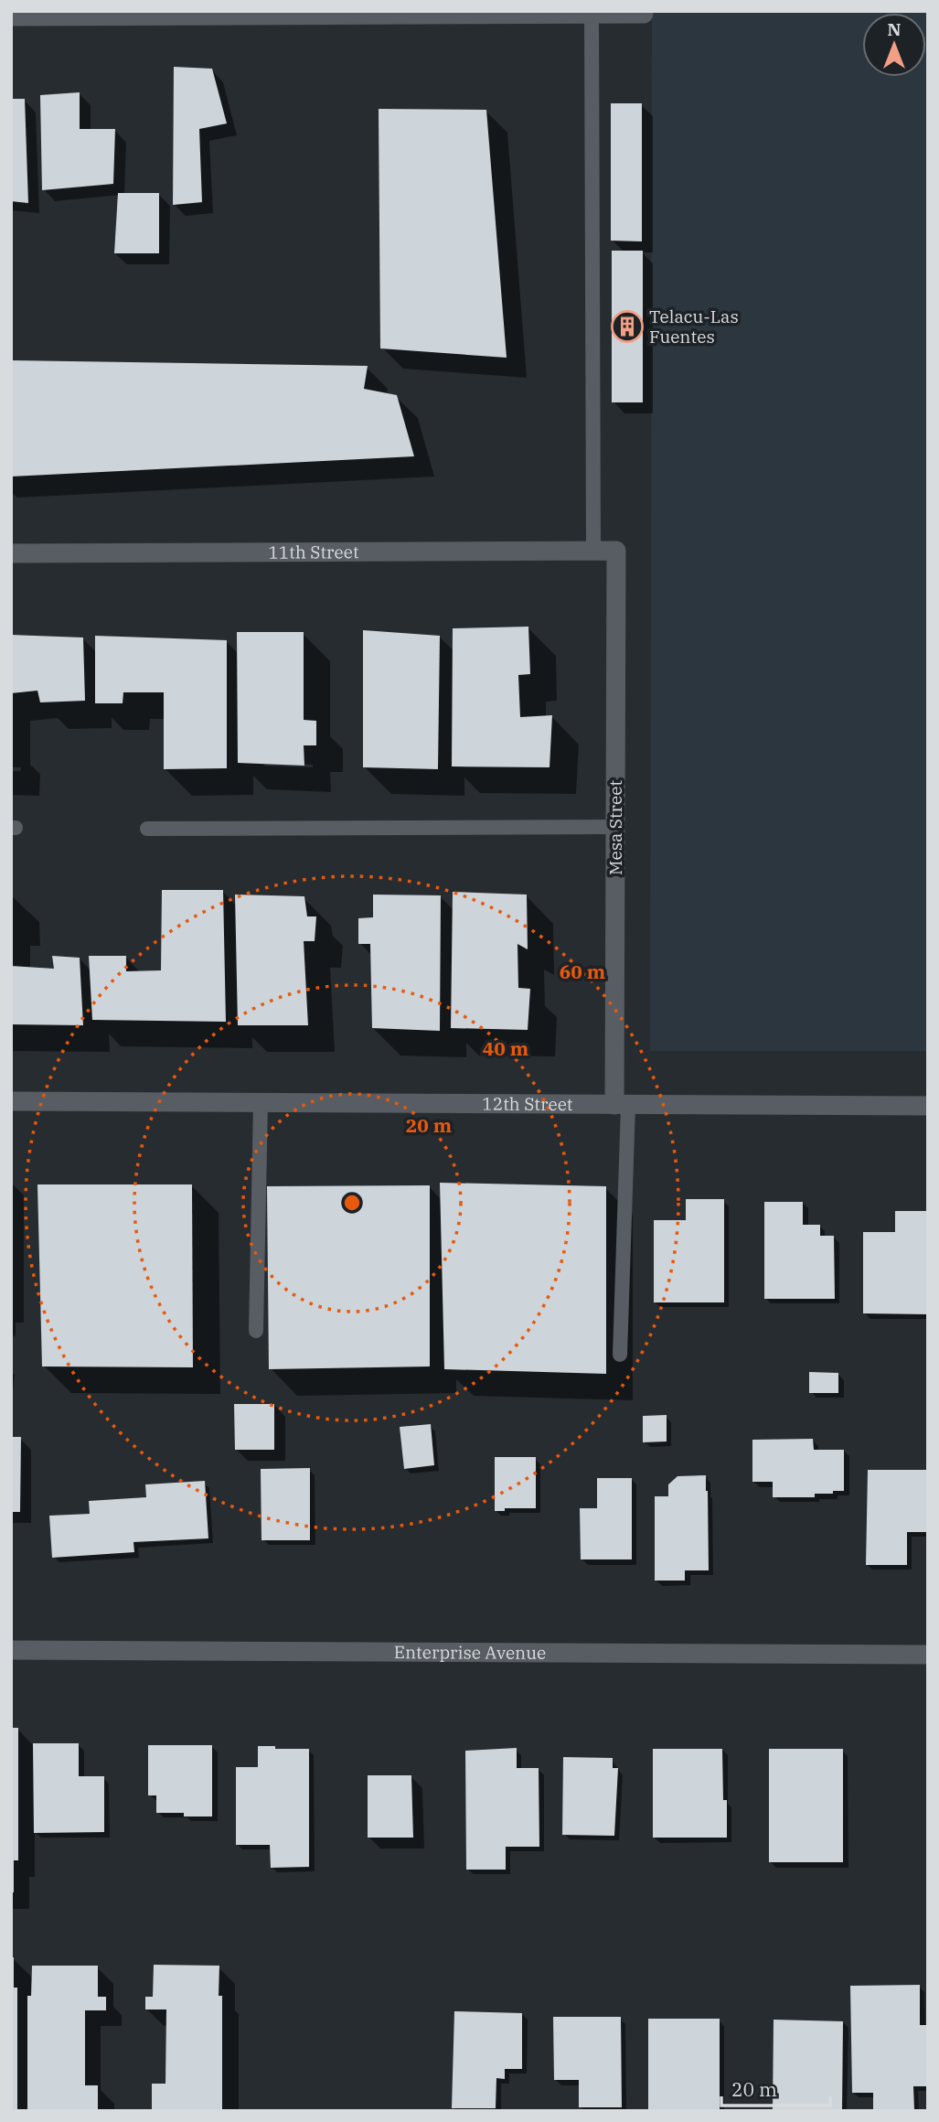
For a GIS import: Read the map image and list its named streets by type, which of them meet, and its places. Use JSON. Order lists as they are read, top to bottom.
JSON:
{
  "streets": {
    "street": [
      "11th Street",
      "Mesa Street",
      "12th Street",
      "Enterprise Avenue"
    ]
  },
  "crossings": [
    ["11th Street", "Mesa Street"],
    ["Mesa Street", "12th Street"]
  ],
  "places": {
    "building": ["Telacu-Las Fuentes"]
  },
  "scale_bar": "20 m",
  "north": "top",
  "rings": ["60 m", "40 m", "20 m"]
}
